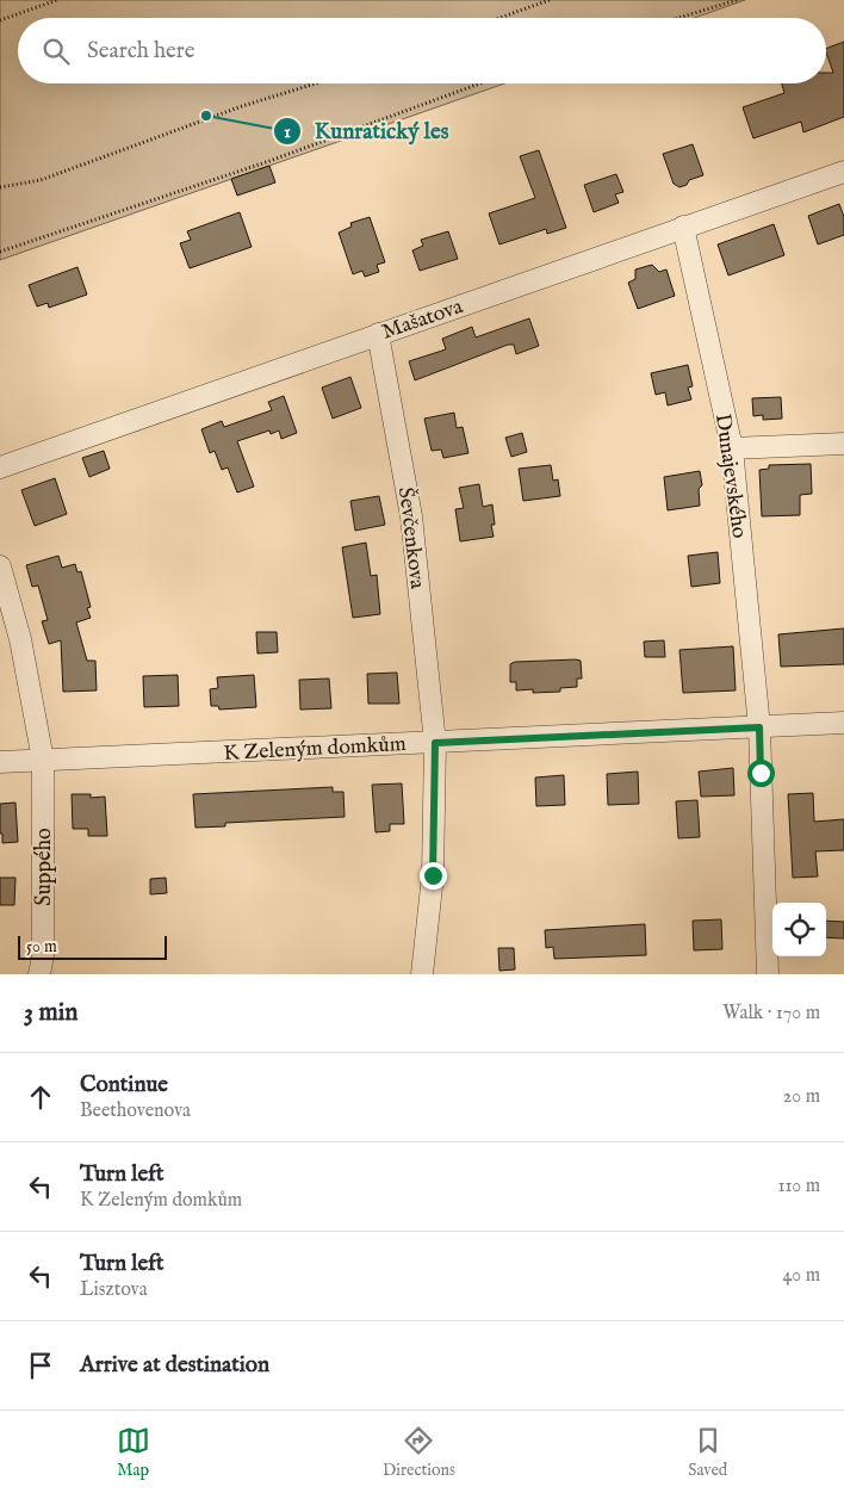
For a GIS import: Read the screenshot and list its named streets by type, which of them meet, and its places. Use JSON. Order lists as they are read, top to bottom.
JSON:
{
  "streets": {
    "street": [
      "Mašatova",
      "Dunajevského",
      "Ševčenkova",
      "K Zeleným domkům",
      "Suppého"
    ]
  },
  "crossings": [
    ["Mašatova", "Dunajevského"],
    ["Mašatova", "Ševčenkova"],
    ["Dunajevského", "K Zeleným domkům"],
    ["Ševčenkova", "K Zeleným domkům"],
    ["K Zeleným domkům", "Suppého"]
  ],
  "places": ["Kunratický les"],
  "scale_bar": "50 m",
  "page": {
    "search": "Search here",
    "scale": "50 m",
    "heading": ["3 min", "Walk · 170 m"],
    "list": [
      ["Continue", "Beethovenova", "20 m"],
      ["Turn left", "K Zeleným domkům", "110 m"],
      ["Turn left", "Lisztova", "40 m"],
      "Arrive at destination"
    ],
    "nav": ["Map", "Directions", "Saved"]
  }
}
